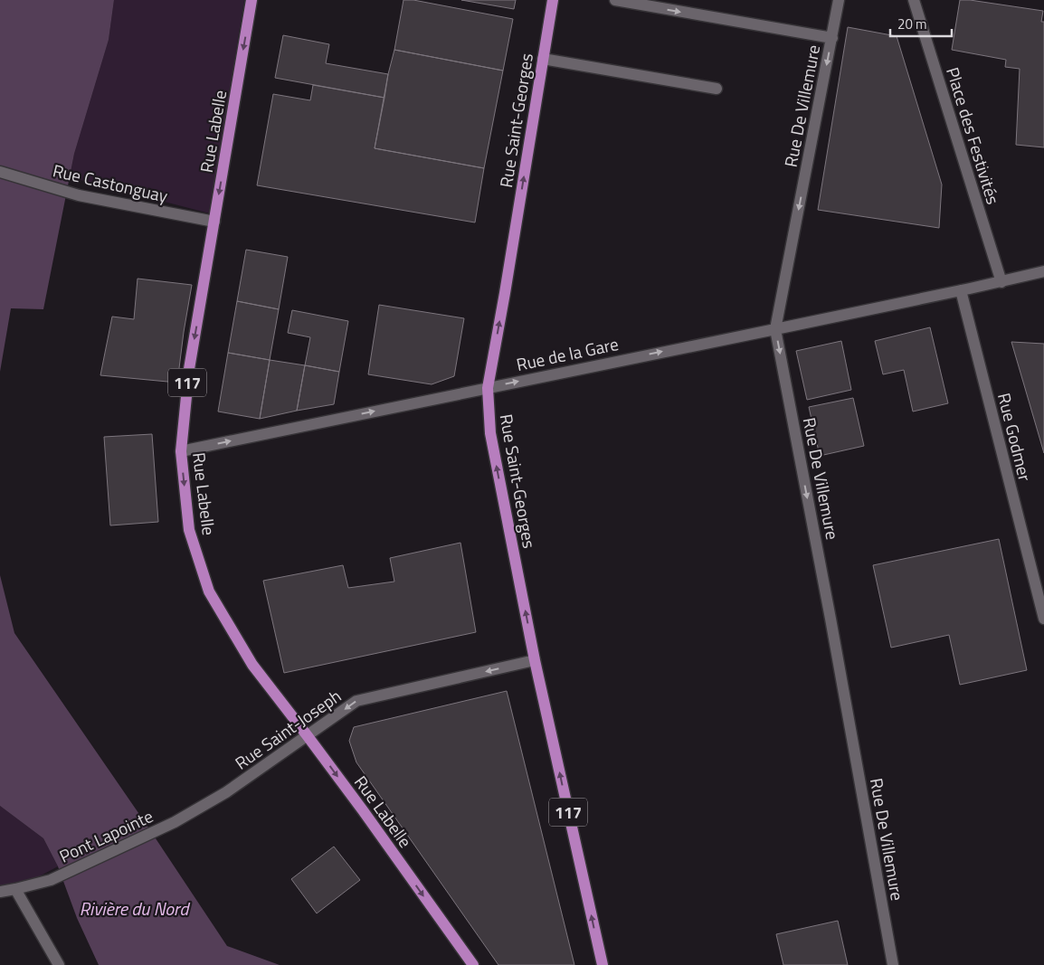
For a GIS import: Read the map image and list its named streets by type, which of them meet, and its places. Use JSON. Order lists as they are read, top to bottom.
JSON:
{
  "streets": {
    "main road": ["Rue Saint-Georges", "Rue Labelle", "117"],
    "street": [
      "Rue De Villemure",
      "Place des Festivités",
      "Rue Castonguay",
      "Rue de la Gare",
      "Rue Godmer",
      "Rue Saint-Joseph",
      "Pont Lapointe"
    ]
  },
  "crossings": [
    ["Rue De Villemure", "Rue de la Gare"],
    ["Rue Saint-Georges", "Rue de la Gare"],
    ["Rue Saint-Georges", "Rue Saint-Joseph"],
    ["Rue Labelle", "Rue Castonguay"],
    ["Rue Labelle", "Rue de la Gare"],
    ["Rue Labelle", "Rue Saint-Joseph"],
    ["Place des Festivités", "Rue de la Gare"],
    ["Rue de la Gare", "Rue Godmer"],
    ["Rue Saint-Joseph", "Pont Lapointe"]
  ],
  "one_way": [
    "Rue De Villemure",
    "Rue Saint-Georges",
    "Rue Labelle",
    "Rue de la Gare",
    "Rue Saint-Joseph"
  ],
  "water": ["Rivière du Nord"],
  "scale_bar": "20 m"
}
